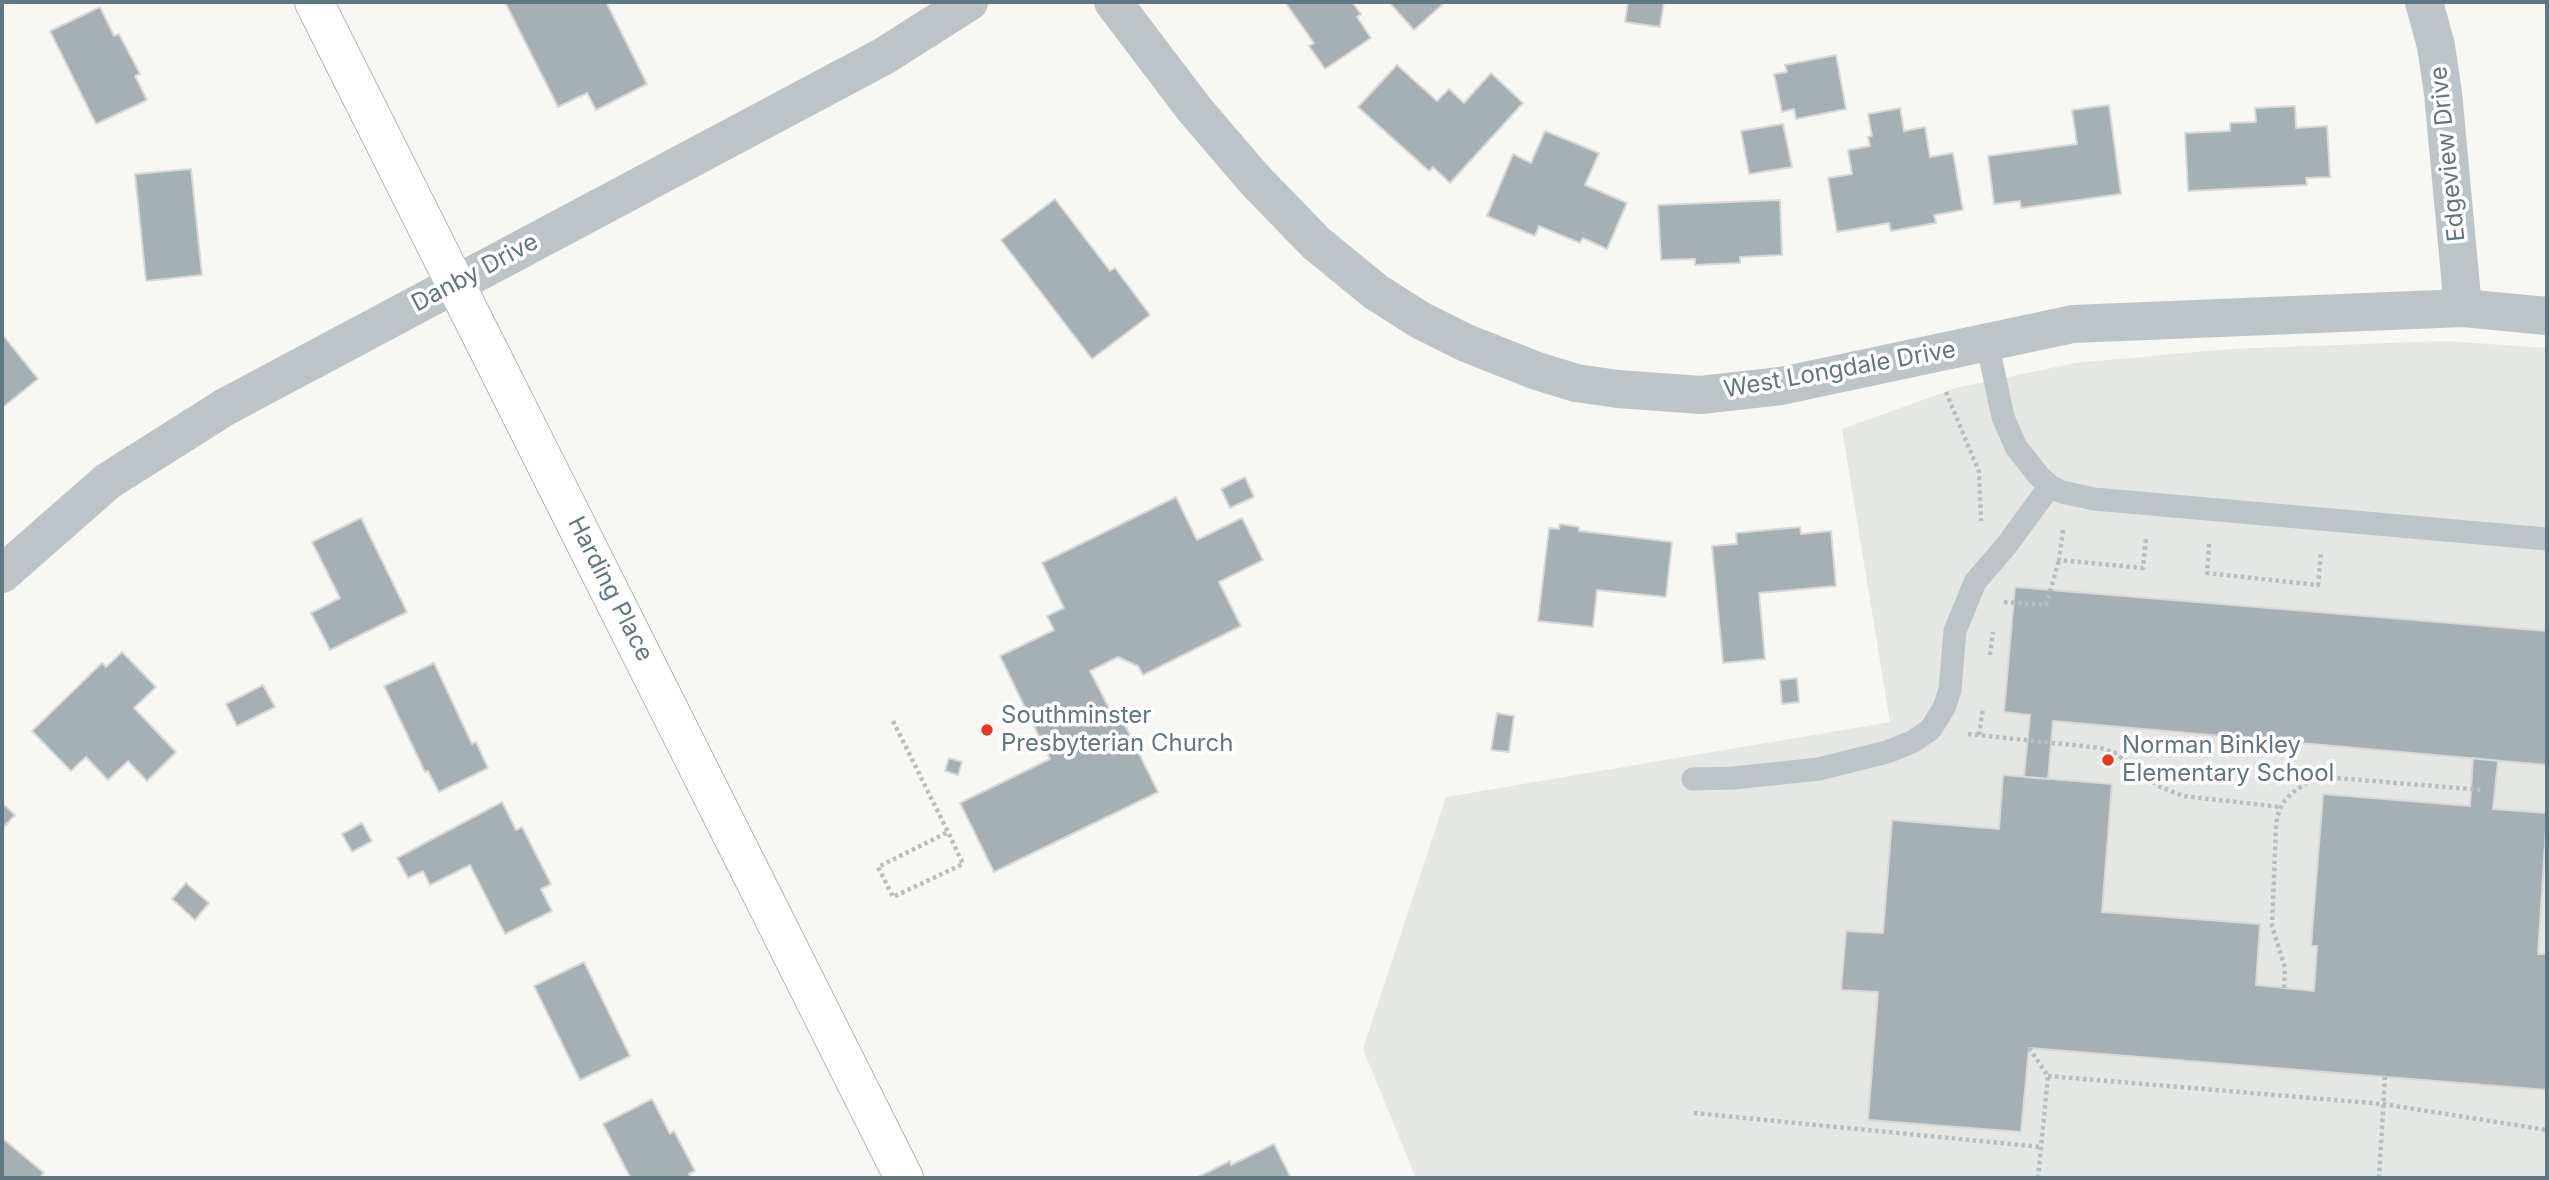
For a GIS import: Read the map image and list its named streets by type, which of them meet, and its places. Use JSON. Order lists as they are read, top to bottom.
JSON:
{
  "streets": {
    "main road": ["Harding Place"],
    "street": ["Edgeview Drive", "Danby Drive", "West Longdale Drive"]
  },
  "crossings": [
    ["Edgeview Drive", "West Longdale Drive"],
    ["Danby Drive", "Harding Place"]
  ],
  "places": ["Southminster Presbyterian Church", "Norman Binkley Elementary School"]
}
